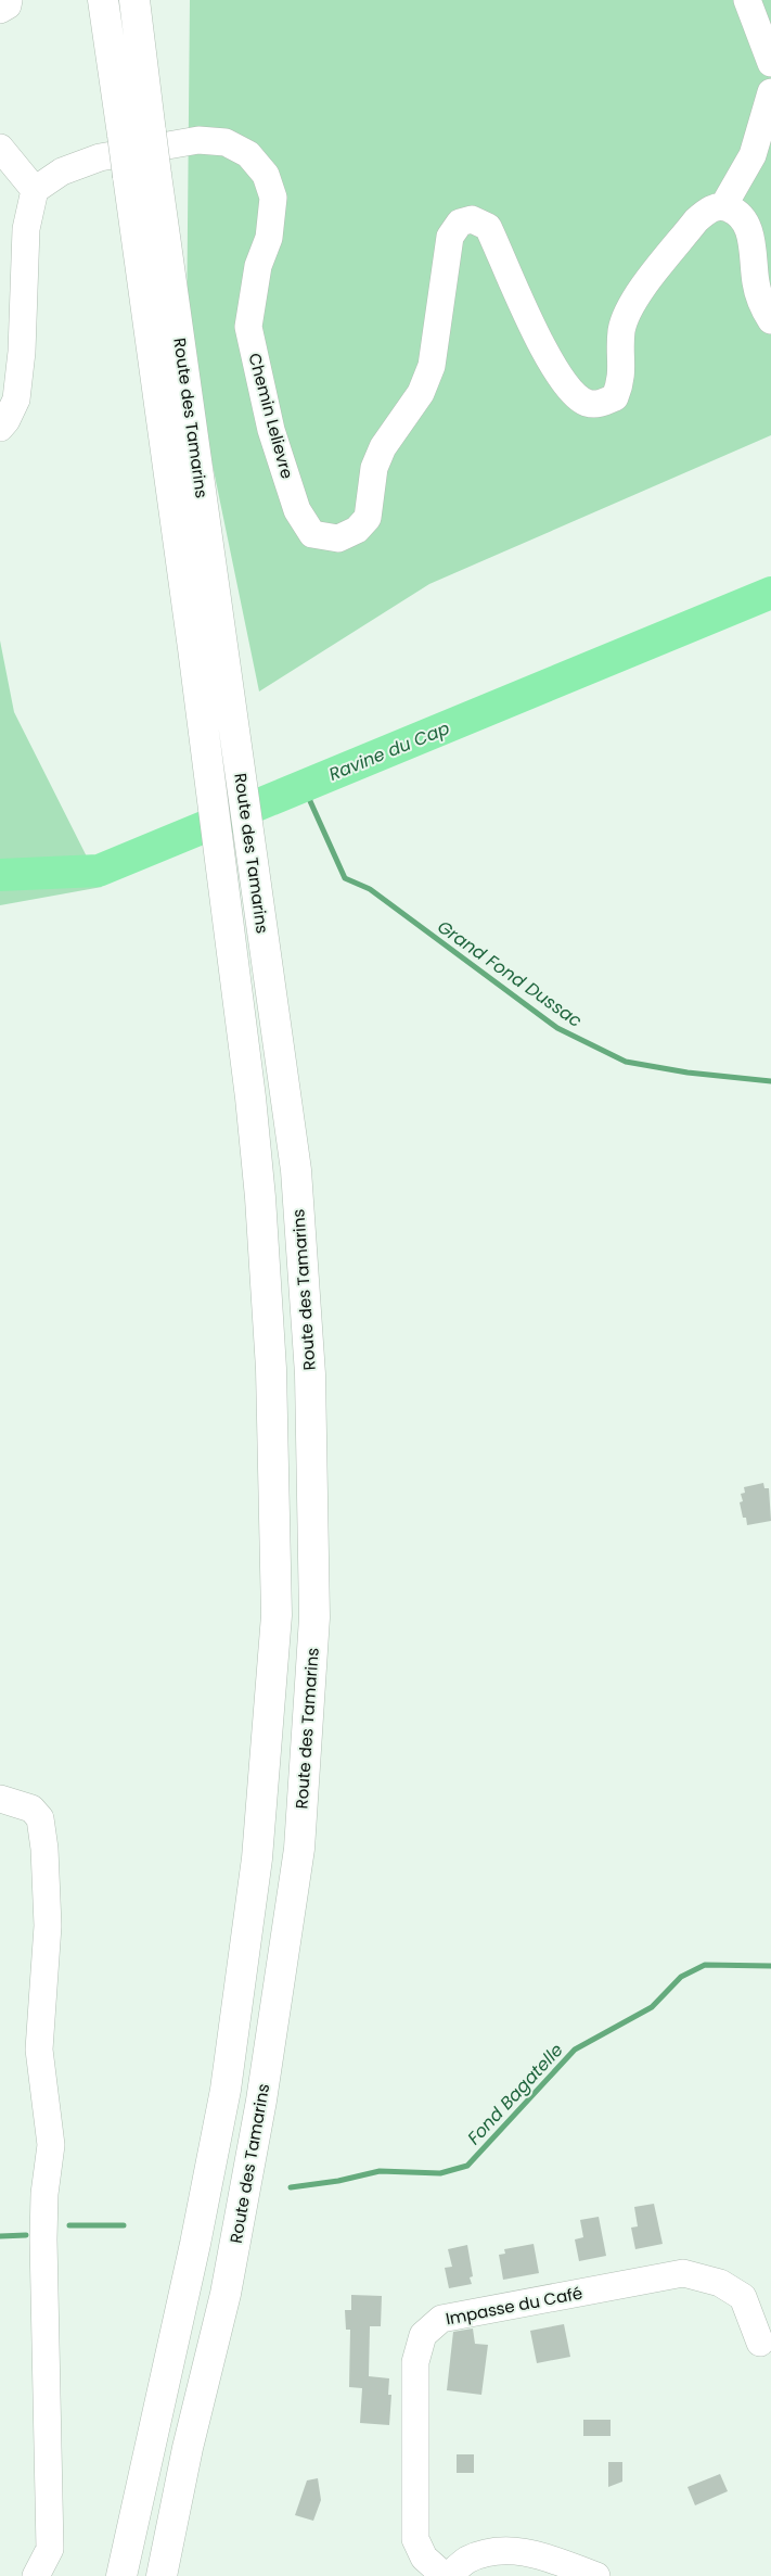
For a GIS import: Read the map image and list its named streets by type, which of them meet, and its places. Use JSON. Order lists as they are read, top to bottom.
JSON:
{
  "streets": {
    "highway": ["Route des Tamarins"],
    "street": ["Chemin Lelievre", "Impasse du Café"]
  },
  "water": ["Ravine du Cap", "Grand Fond Dussac", "Fond Bagatelle"]
}
